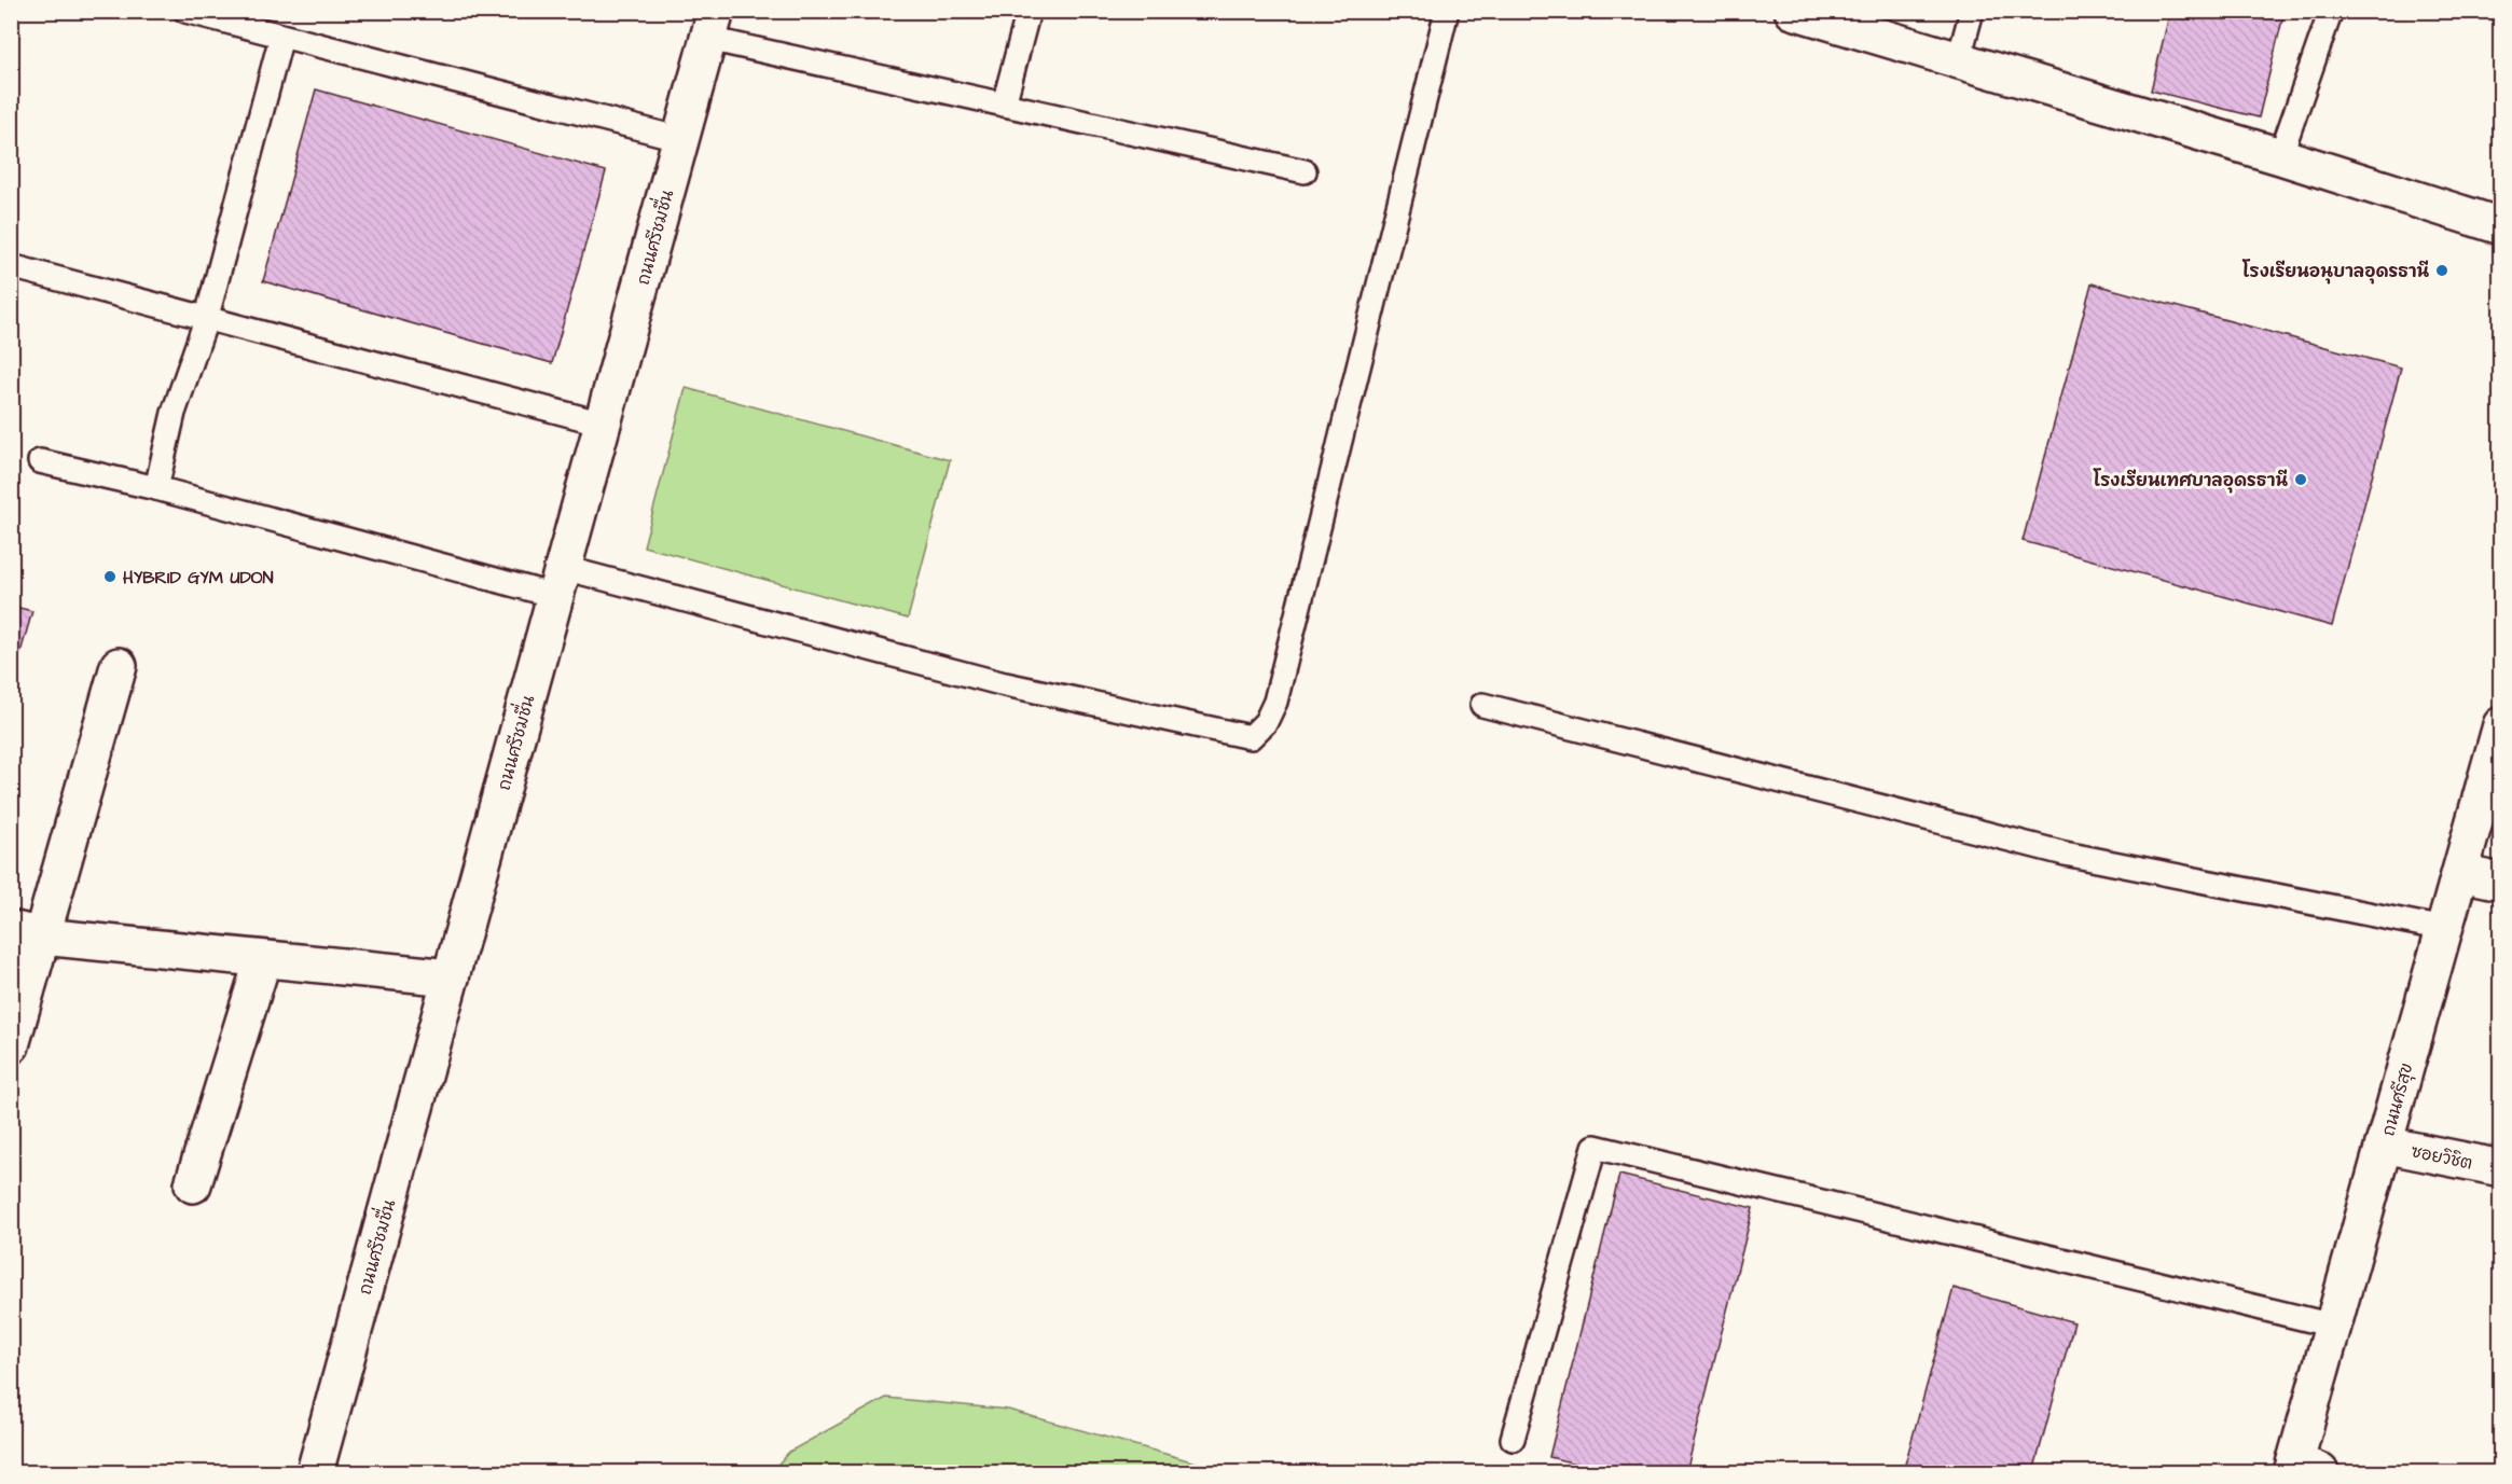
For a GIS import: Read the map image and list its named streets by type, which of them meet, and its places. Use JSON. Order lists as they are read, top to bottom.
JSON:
{
  "streets": {
    "street": ["ถนนศรีชมชื่น", "ถนนศรีสุข", "ซอยวิชิต"]
  },
  "crossings": [
    ["ถนนศรีสุข", "ซอยวิชิต"]
  ],
  "places": ["โรงเรียนอนุบาลอุดรธานี", "โรงเรียนเทศบาลอุดรธานี", "HYBRID GYM UDON"]
}
